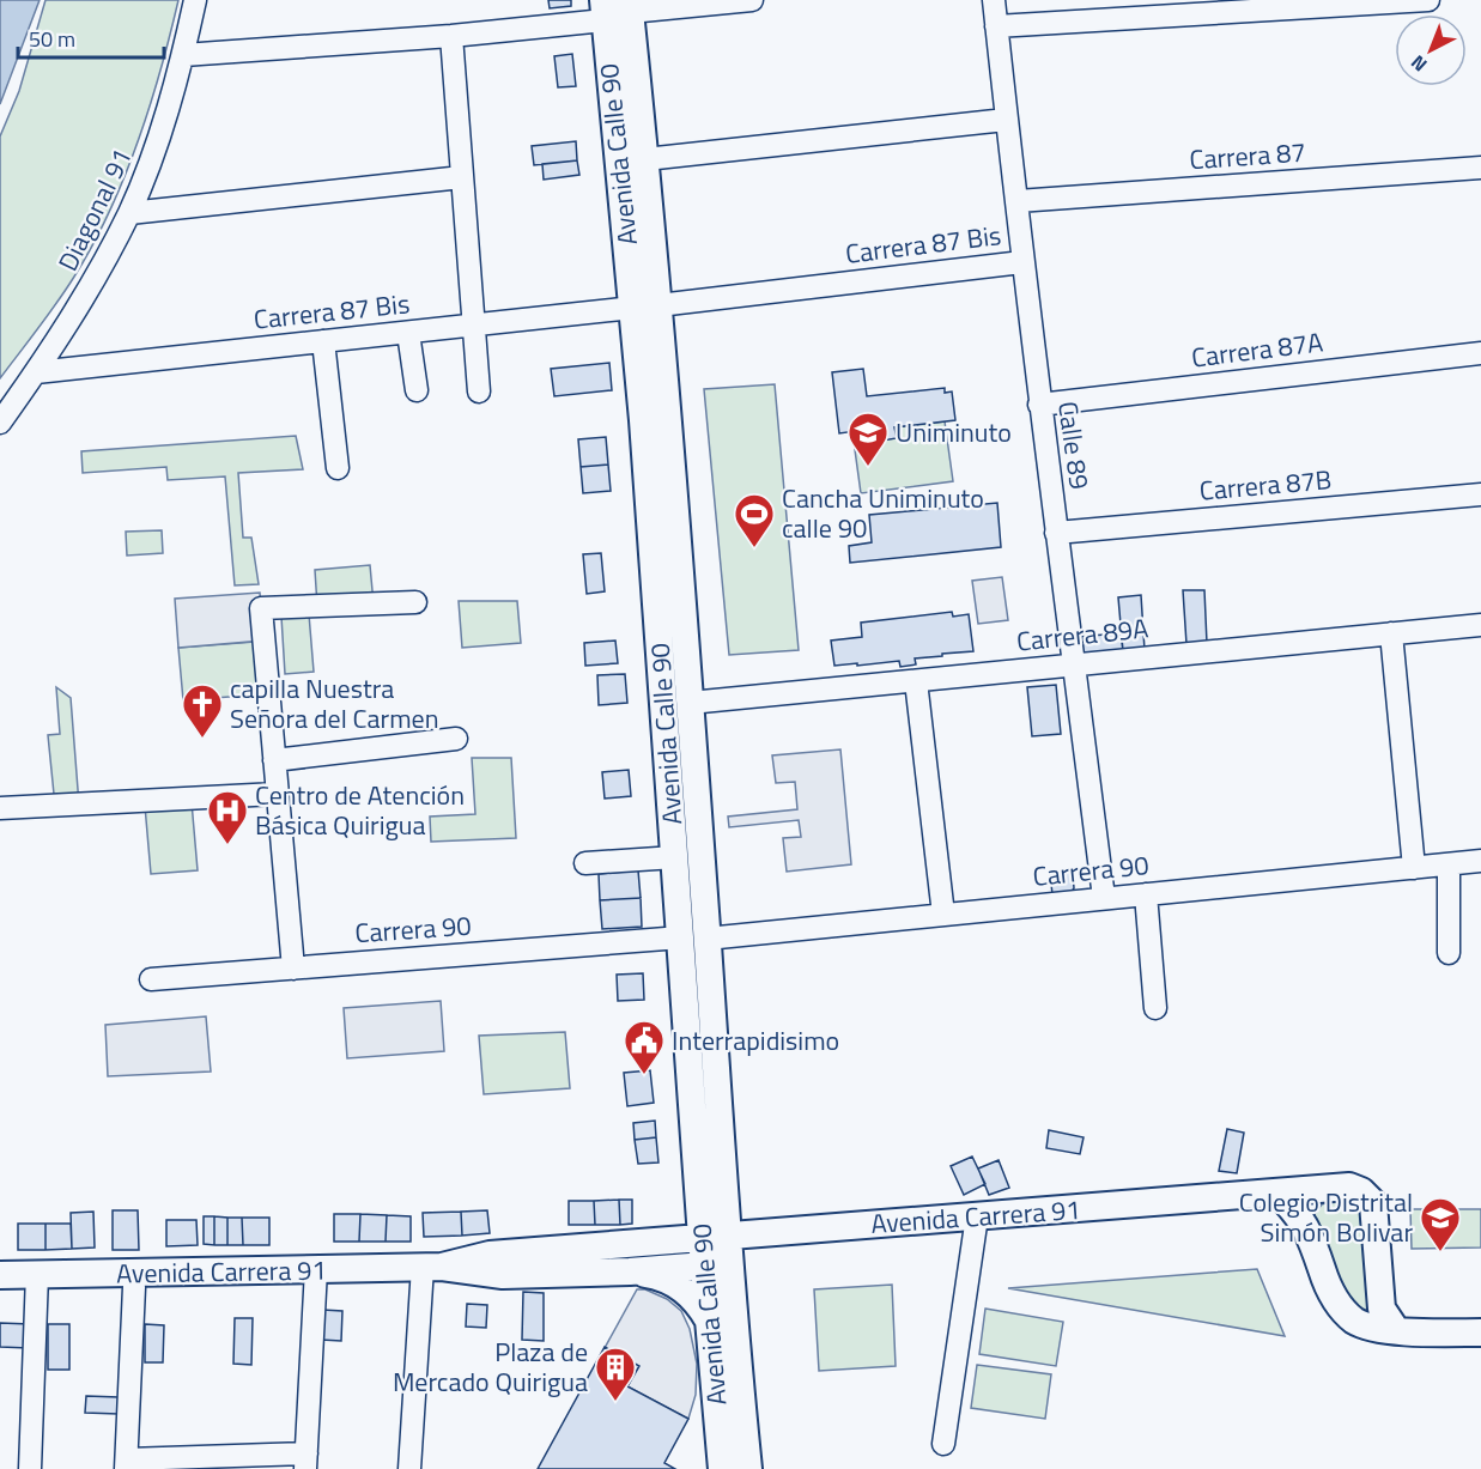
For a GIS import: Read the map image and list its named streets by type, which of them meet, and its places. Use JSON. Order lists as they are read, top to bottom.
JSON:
{
  "streets": {
    "main road": ["Avenida Calle 90", "Avenida Carrera 91"],
    "street": [
      "Carrera 87",
      "Diagonal 91",
      "Carrera 87 Bis",
      "Carrera 87A",
      "Calle 89",
      "Carrera 87B",
      "Carrera 89A",
      "Carrera 90"
    ]
  },
  "crossings": [
    ["Avenida Calle 90", "Carrera 87 Bis"],
    ["Avenida Calle 90", "Carrera 89A"],
    ["Avenida Calle 90", "Carrera 90"],
    ["Avenida Calle 90", "Avenida Carrera 91"],
    ["Carrera 87", "Calle 89"],
    ["Diagonal 91", "Carrera 87 Bis"],
    ["Carrera 87 Bis", "Calle 89"],
    ["Carrera 87A", "Calle 89"],
    ["Calle 89", "Carrera 87B"],
    ["Calle 89", "Carrera 89A"],
    ["Calle 89", "Carrera 90"]
  ],
  "places": {
    "school or university": ["Uniminuto", "Colegio Distrital Simón Bolivar"],
    "sports": ["Cancha Uniminuto calle 90"],
    "church": ["capilla Nuestra Señora del Carmen"],
    "hospital": ["Centro de Atención Básica Quirigua"],
    "public building": ["Interrapidisimo"],
    "building": ["Plaza de Mercado Quirigua"]
  },
  "scale_bar": "50 m",
  "north": "bottom left"
}
